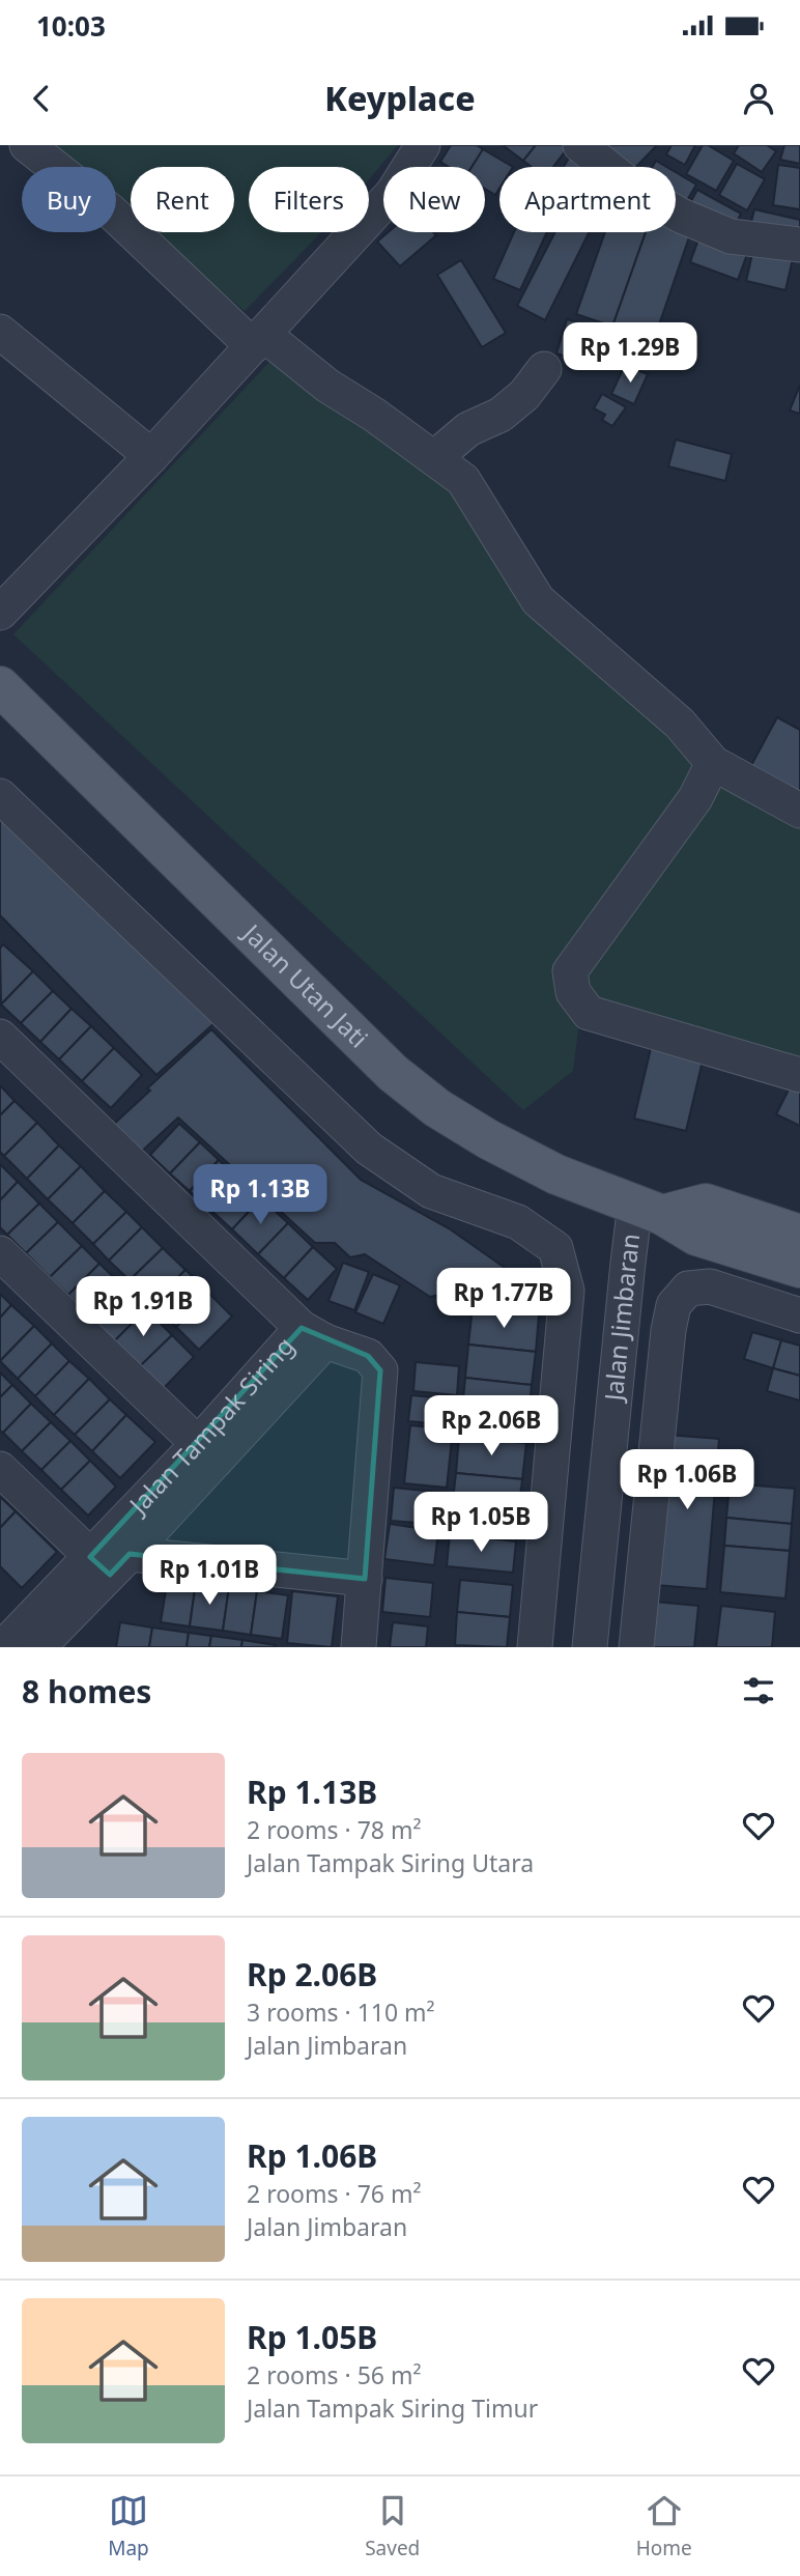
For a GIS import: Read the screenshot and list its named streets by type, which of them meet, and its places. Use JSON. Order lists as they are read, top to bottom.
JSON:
{
  "streets": {
    "main road": ["Jalan Utan Jati"],
    "street": ["Jalan Jimbaran", "Jalan Tampak Siring"]
  },
  "crossings": [
    ["Jalan Utan Jati", "Jalan Jimbaran"]
  ],
  "page": {
    "status": "10:03",
    "header": "Keyplace",
    "chip": [
      "Buy",
      "Rent",
      "Filters",
      "New",
      "Apartment"
    ],
    "price": [
      "Rp 1.29B",
      "Rp 1.13B",
      "Rp 1.77B",
      "Rp 1.91B",
      "Rp 2.06B",
      "Rp 1.06B",
      "Rp 1.05B",
      "Rp 1.01B"
    ],
    "heading": "8 homes",
    "list": [
      {
        "name": "Rp 1.13B",
        "note": "2 rooms · 78 m² · Jalan Tampak Siring Utara"
      },
      {
        "name": "Rp 2.06B",
        "note": "3 rooms · 110 m² · Jalan Jimbaran"
      },
      {
        "name": "Rp 1.06B",
        "note": "2 rooms · 76 m² · Jalan Jimbaran"
      },
      {
        "name": "Rp 1.05B",
        "note": "2 rooms · 56 m² · Jalan Tampak Siring Timur"
      }
    ],
    "tabs": ["Map", "Saved", "Home"]
  }
}
